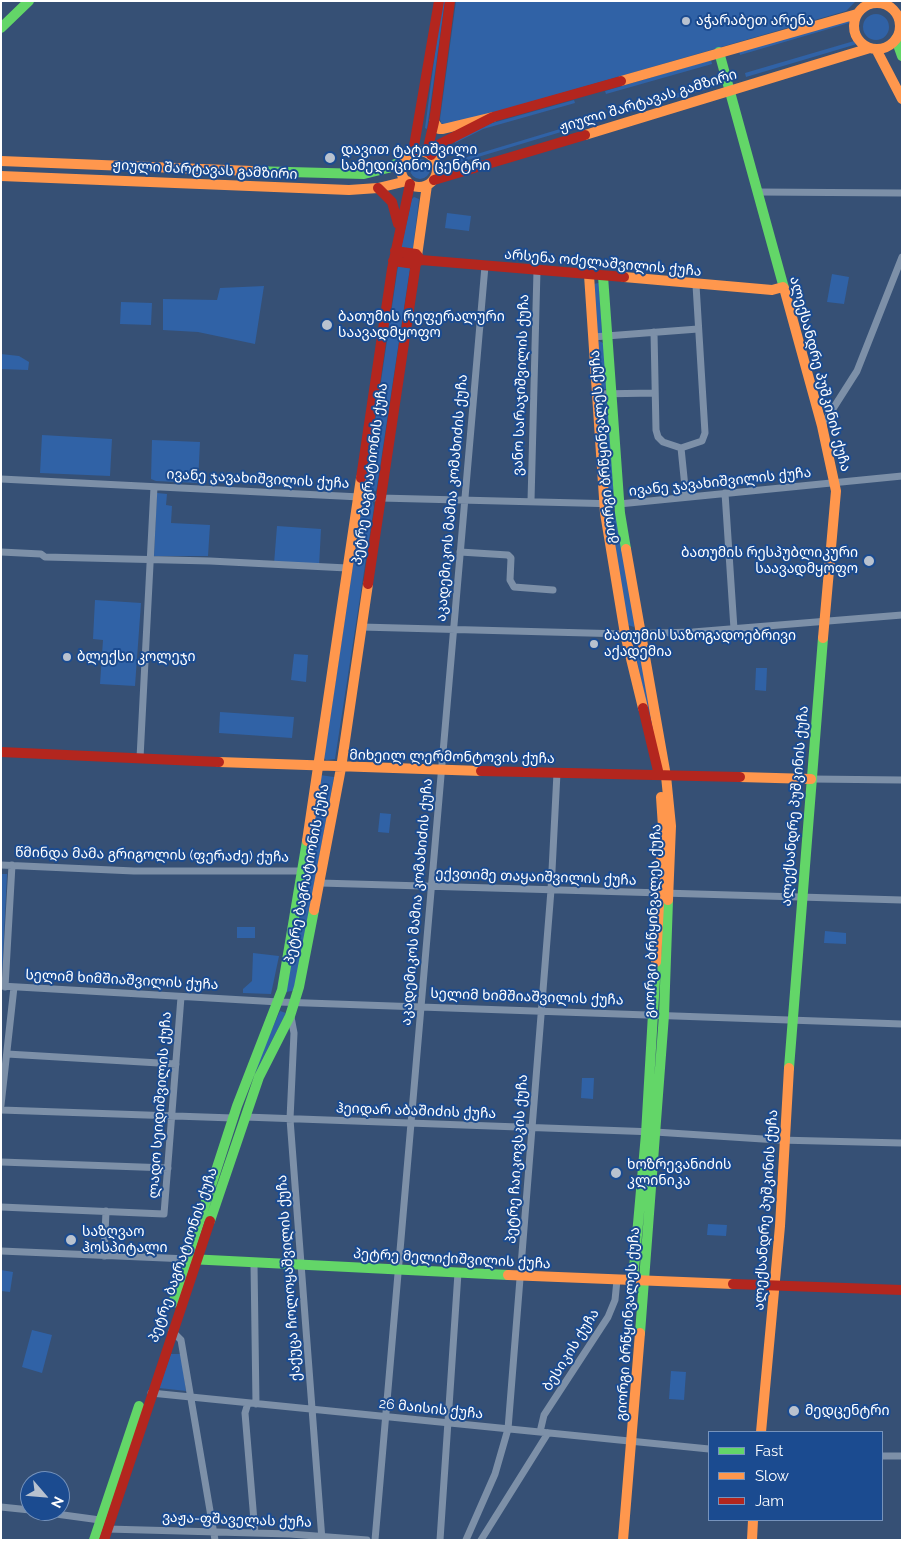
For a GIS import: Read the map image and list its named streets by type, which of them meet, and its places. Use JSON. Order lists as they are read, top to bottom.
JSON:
{
  "streets": {
    "street": [
      "ჟიული შარტავას გამზირი",
      "არსენა ოძელაშვილის ქუჩა",
      "ალექსანდრე პუშკინის ქუჩა",
      "ვანო სარაჯიშვილის ქუჩა",
      "გიორგი ბრწყინვალეს ქუჩა",
      "პეტრე ბაგრატიონის ქუჩა",
      "ივანე ჯავახიშვილის ქუჩა",
      "აკადემიკოს მამია კომახიძის ქუჩა",
      "მიხეილ ლერმონტოვის ქუჩა",
      "წმინდა მამა გრიგოლის (ფერაძე) ქუჩა",
      "ექვთიმე თაყაიშვილის ქუჩა",
      "სელიმ ხიმშიაშვილის ქუჩა",
      "ლადო სეიდიშვილის ქუჩა",
      "ჰეიდარ აბაშიძის ქუჩა",
      "პეტრე ჩაიკოვსკის ქუჩა",
      "პეტრე მელიქიშვილის ქუჩა",
      "ქაქუცა ჩოლოყაშვილის ქუჩა",
      "ბესიკის ქუჩა",
      "26 მაისის ქუჩა",
      "ვაჟა-ფშაველას ქუჩა"
    ]
  },
  "crossings": [
    ["ჟიული შარტავას გამზირი", "ალექსანდრე პუშკინის ქუჩა"],
    ["ჟიული შარტავას გამზირი", "პეტრე ბაგრატიონის ქუჩა"],
    ["არსენა ოძელაშვილის ქუჩა", "ალექსანდრე პუშკინის ქუჩა"],
    ["არსენა ოძელაშვილის ქუჩა", "ვანო სარაჯიშვილის ქუჩა"],
    ["არსენა ოძელაშვილის ქუჩა", "გიორგი ბრწყინვალეს ქუჩა"],
    ["არსენა ოძელაშვილის ქუჩა", "პეტრე ბაგრატიონის ქუჩა"],
    ["არსენა ოძელაშვილის ქუჩა", "აკადემიკოს მამია კომახიძის ქუჩა"],
    ["ალექსანდრე პუშკინის ქუჩა", "ივანე ჯავახიშვილის ქუჩა"],
    ["ალექსანდრე პუშკინის ქუჩა", "მიხეილ ლერმონტოვის ქუჩა"],
    ["ალექსანდრე პუშკინის ქუჩა", "ექვთიმე თაყაიშვილის ქუჩა"],
    ["ალექსანდრე პუშკინის ქუჩა", "სელიმ ხიმშიაშვილის ქუჩა"],
    ["ალექსანდრე პუშკინის ქუჩა", "ჰეიდარ აბაშიძის ქუჩა"],
    ["ალექსანდრე პუშკინის ქუჩა", "პეტრე მელიქიშვილის ქუჩა"],
    ["ვანო სარაჯიშვილის ქუჩა", "ივანე ჯავახიშვილის ქუჩა"],
    ["გიორგი ბრწყინვალეს ქუჩა", "ივანე ჯავახიშვილის ქუჩა"],
    ["გიორგი ბრწყინვალეს ქუჩა", "მიხეილ ლერმონტოვის ქუჩა"],
    ["გიორგი ბრწყინვალეს ქუჩა", "ექვთიმე თაყაიშვილის ქუჩა"],
    ["გიორგი ბრწყინვალეს ქუჩა", "სელიმ ხიმშიაშვილის ქუჩა"],
    ["გიორგი ბრწყინვალეს ქუჩა", "ჰეიდარ აბაშიძის ქუჩა"],
    ["გიორგი ბრწყინვალეს ქუჩა", "პეტრე მელიქიშვილის ქუჩა"],
    ["გიორგი ბრწყინვალეს ქუჩა", "26 მაისის ქუჩა"],
    ["პეტრე ბაგრატიონის ქუჩა", "ივანე ჯავახიშვილის ქუჩა"],
    ["პეტრე ბაგრატიონის ქუჩა", "მიხეილ ლერმონტოვის ქუჩა"],
    ["პეტრე ბაგრატიონის ქუჩა", "წმინდა მამა გრიგოლის (ფერაძე) ქუჩა"],
    ["პეტრე ბაგრატიონის ქუჩა", "ექვთიმე თაყაიშვილის ქუჩა"],
    ["პეტრე ბაგრატიონის ქუჩა", "სელიმ ხიმშიაშვილის ქუჩა"],
    ["პეტრე ბაგრატიონის ქუჩა", "ჰეიდარ აბაშიძის ქუჩა"],
    ["პეტრე ბაგრატიონის ქუჩა", "პეტრე მელიქიშვილის ქუჩა"],
    ["პეტრე ბაგრატიონის ქუჩა", "ქაქუცა ჩოლოყაშვილის ქუჩა"],
    ["პეტრე ბაგრატიონის ქუჩა", "26 მაისის ქუჩა"],
    ["პეტრე ბაგრატიონის ქუჩა", "ვაჟა-ფშაველას ქუჩა"],
    ["ივანე ჯავახიშვილის ქუჩა", "აკადემიკოს მამია კომახიძის ქუჩა"],
    ["აკადემიკოს მამია კომახიძის ქუჩა", "მიხეილ ლერმონტოვის ქუჩა"],
    ["აკადემიკოს მამია კომახიძის ქუჩა", "ექვთიმე თაყაიშვილის ქუჩა"],
    ["აკადემიკოს მამია კომახიძის ქუჩა", "სელიმ ხიმშიაშვილის ქუჩა"],
    ["აკადემიკოს მამია კომახიძის ქუჩა", "ჰეიდარ აბაშიძის ქუჩა"],
    ["აკადემიკოს მამია კომახიძის ქუჩა", "პეტრე მელიქიშვილის ქუჩა"],
    ["აკადემიკოს მამია კომახიძის ქუჩა", "26 მაისის ქუჩა"],
    ["მიხეილ ლერმონტოვის ქუჩა", "პეტრე ჩაიკოვსკის ქუჩა"],
    ["ექვთიმე თაყაიშვილის ქუჩა", "პეტრე ჩაიკოვსკის ქუჩა"],
    ["სელიმ ხიმშიაშვილის ქუჩა", "ლადო სეიდიშვილის ქუჩა"],
    ["სელიმ ხიმშიაშვილის ქუჩა", "პეტრე ჩაიკოვსკის ქუჩა"],
    ["ჰეიდარ აბაშიძის ქუჩა", "პეტრე ჩაიკოვსკის ქუჩა"],
    ["ჰეიდარ აბაშიძის ქუჩა", "ქაქუცა ჩოლოყაშვილის ქუჩა"],
    ["პეტრე ჩაიკოვსკის ქუჩა", "პეტრე მელიქიშვილის ქუჩა"],
    ["პეტრე ჩაიკოვსკის ქუჩა", "26 მაისის ქუჩა"],
    ["პეტრე მელიქიშვილის ქუჩა", "ქაქუცა ჩოლოყაშვილის ქუჩა"],
    ["პეტრე მელიქიშვილის ქუჩა", "ბესიკის ქუჩა"],
    ["ქაქუცა ჩოლოყაშვილის ქუჩა", "26 მაისის ქუჩა"],
    ["ქაქუცა ჩოლოყაშვილის ქუჩა", "ვაჟა-ფშაველას ქუჩა"],
    ["ბესიკის ქუჩა", "26 მაისის ქუჩა"]
  ],
  "places": [
    "აჭარაბეთ არენა",
    "დავით ტატიშვილი სამედიცინო ცენტრი",
    "ბათუმის რეფერალური საავადმყოფო",
    "ბათუმის რესპუბლიკური საავადმყოფო",
    "ბათუმის საზოგადოებრივი აქადემია",
    "ბლექსი კოლეჯი",
    "ხოზრევანიძის კლინიკა",
    "საზღვაო ჰოსპიტალი",
    "მედცენტრი"
  ],
  "legend": ["Fast", "Slow", "Jam"],
  "north": "bottom right"
}
